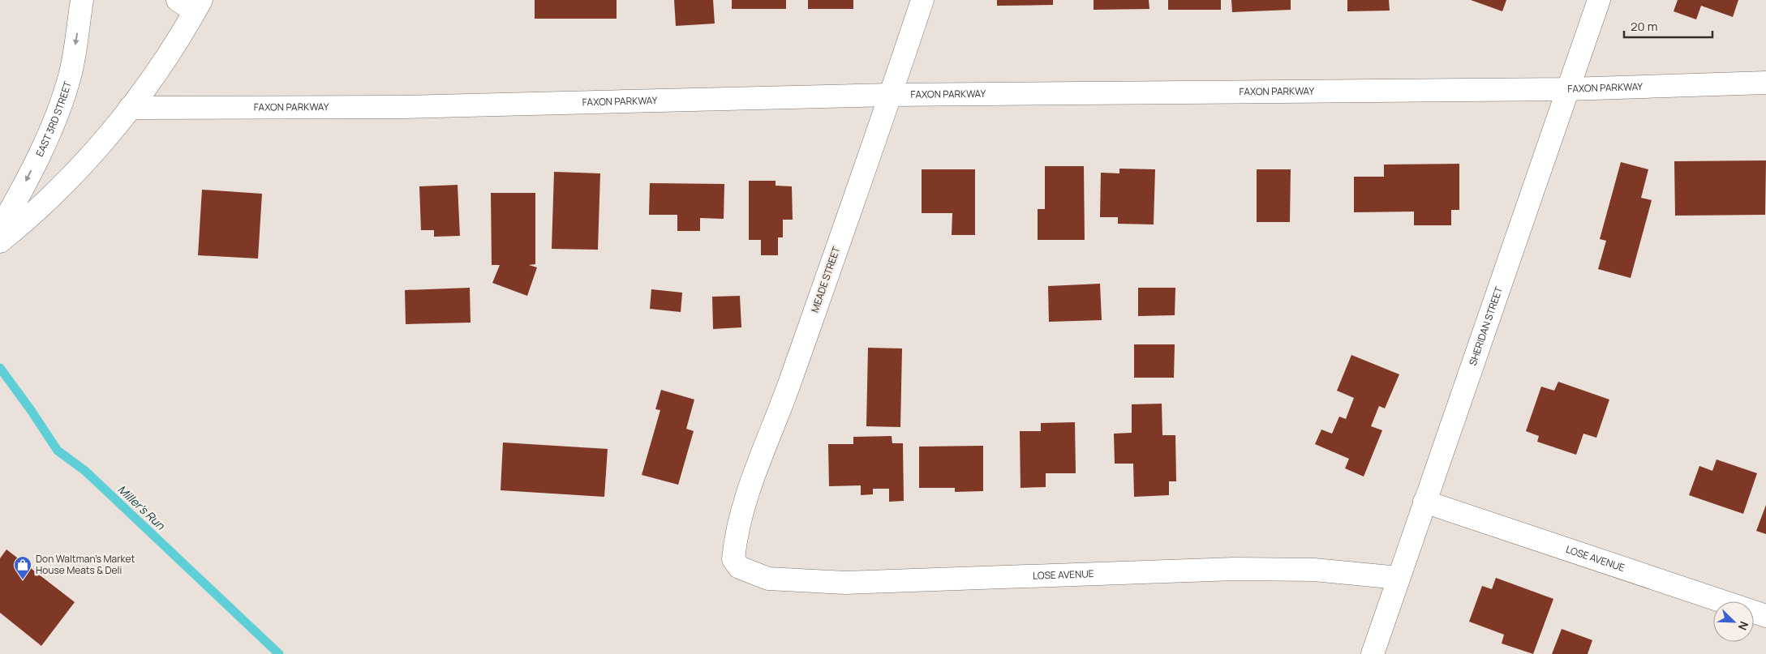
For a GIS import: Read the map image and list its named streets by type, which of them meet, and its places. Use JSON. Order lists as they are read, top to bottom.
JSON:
{
  "streets": {
    "street": [
      "FAXON PARKWAY",
      "EAST 3RD STREET",
      "MEADE STREET",
      "SHERIDAN STREET",
      "LOSE AVENUE"
    ]
  },
  "crossings": [
    ["FAXON PARKWAY", "MEADE STREET"],
    ["FAXON PARKWAY", "SHERIDAN STREET"],
    ["MEADE STREET", "LOSE AVENUE"],
    ["SHERIDAN STREET", "LOSE AVENUE"]
  ],
  "water": ["Miller's Run"],
  "places": {
    "shop": ["Don Waltman's Market House Meats & Deli"]
  },
  "scale_bar": "20 m",
  "north": "bottom right"
}
